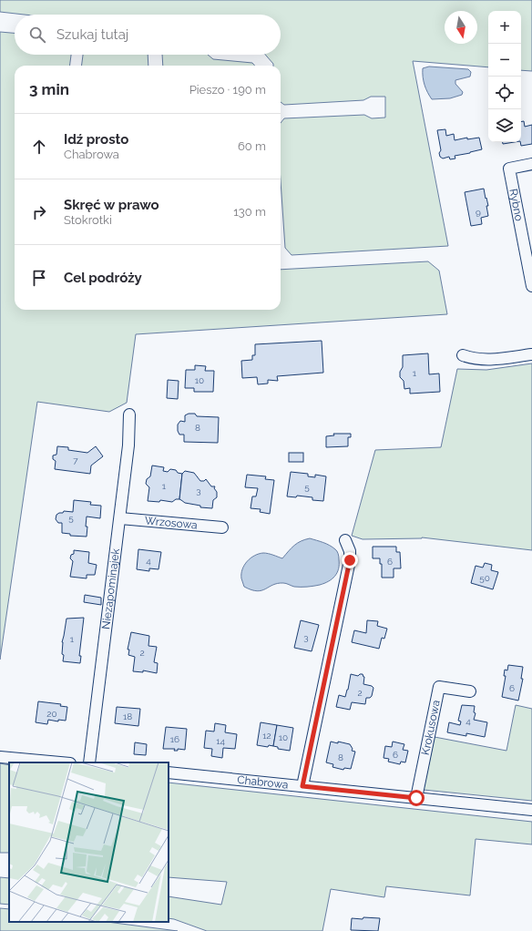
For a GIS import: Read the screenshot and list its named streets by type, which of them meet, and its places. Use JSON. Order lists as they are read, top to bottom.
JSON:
{
  "streets": {
    "street": [
      "Rybno",
      "Wrzosowa",
      "Niezapominajek",
      "Krokusowa",
      "Chabrowa"
    ]
  },
  "crossings": [
    ["Wrzosowa", "Niezapominajek"],
    ["Krokusowa", "Chabrowa"]
  ],
  "house_numbers": [
    "9",
    "1",
    "10",
    "8",
    "7",
    "1",
    "5",
    "3",
    "5",
    "4",
    "6",
    "50",
    "3",
    "1",
    "2",
    "6",
    "2",
    "20",
    "18",
    "4",
    "12",
    "10",
    "16",
    "14",
    "6",
    "8"
  ],
  "north": "bottom",
  "page": {
    "map_buttons": ["+", "−"],
    "search": "Szukaj tutaj",
    "heading": ["3 min", "Pieszo · 190 m"],
    "list": [
      ["Idź prosto", "Chabrowa", "60 m"],
      ["Skręć w prawo", "Stokrotki", "130 m"],
      "Cel podróży"
    ]
  }
}
